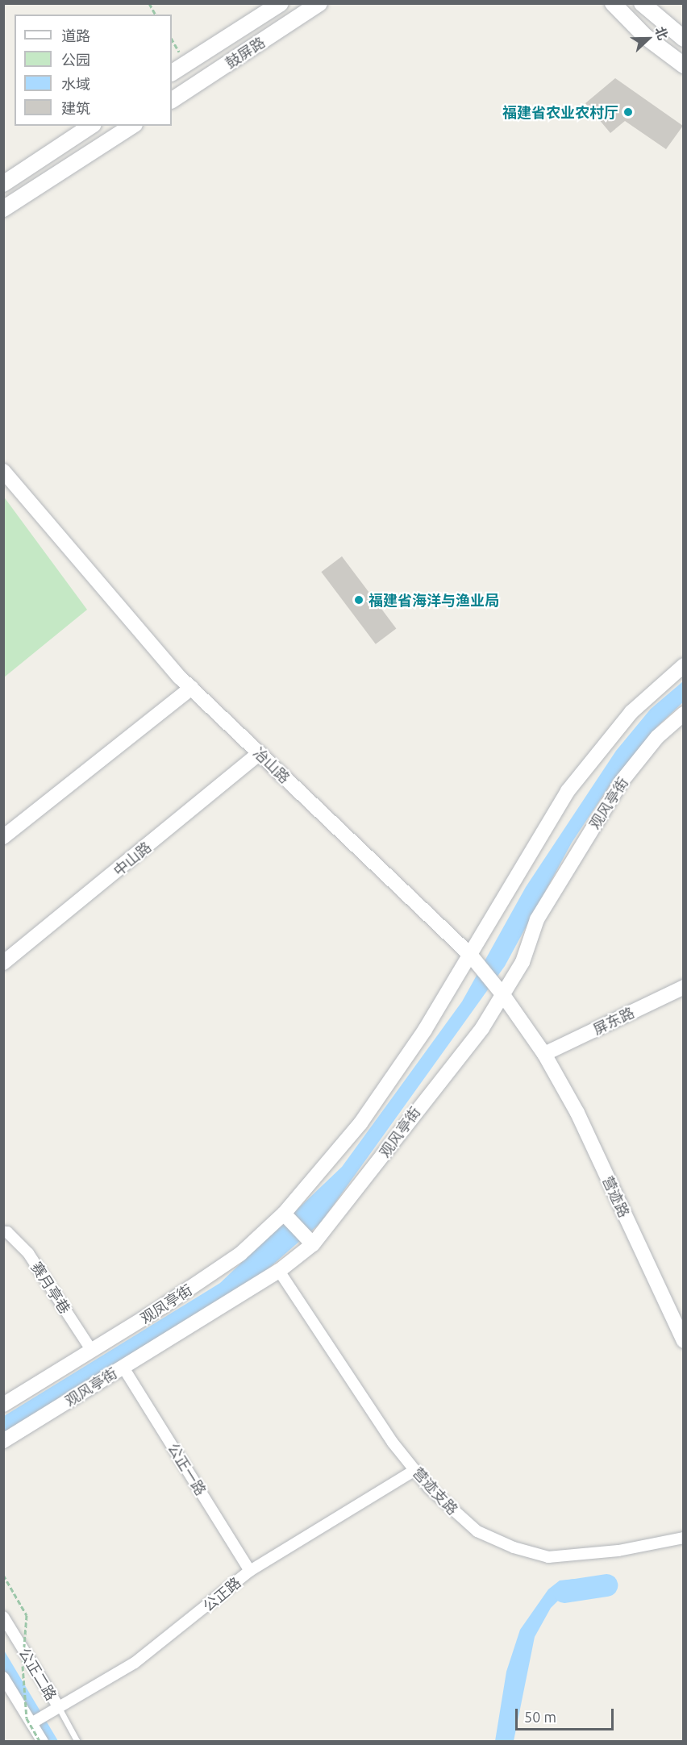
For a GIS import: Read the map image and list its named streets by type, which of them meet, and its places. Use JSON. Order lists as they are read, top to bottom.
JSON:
{
  "streets": {
    "main road": ["鼓屏路"],
    "street": [
      "冶山路",
      "观风亭街",
      "中山路",
      "屏东路",
      "营迹路",
      "赛月亭巷",
      "观凤亭街",
      "公正一路",
      "营迹支路",
      "公正路",
      "公正二路"
    ]
  },
  "crossings": [
    ["冶山路", "观风亭街"],
    ["冶山路", "中山路"],
    ["冶山路", "屏东路"],
    ["冶山路", "营迹路"],
    ["冶山路", "观凤亭街"],
    ["观风亭街", "公正一路"],
    ["观风亭街", "营迹支路"],
    ["屏东路", "营迹路"],
    ["赛月亭巷", "观凤亭街"],
    ["公正一路", "公正路"],
    ["营迹支路", "公正路"],
    ["公正路", "公正二路"]
  ],
  "places": ["福建省农业农村厅", "福建省海洋与渔业局"],
  "legend": [
    "道路",
    "公园",
    "水域",
    "建筑"
  ],
  "scale_bar": "50 m",
  "north": "right"
}
